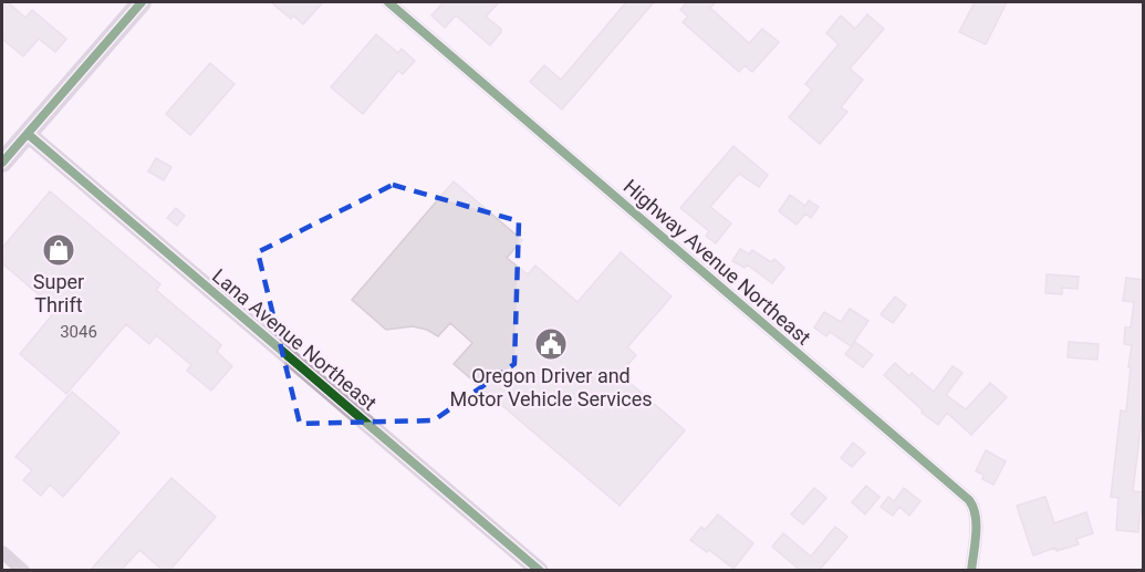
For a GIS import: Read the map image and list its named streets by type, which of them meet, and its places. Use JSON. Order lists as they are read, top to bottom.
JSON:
{
  "streets": {
    "street": ["Highway Avenue Northeast", "Lana Avenue Northeast"]
  },
  "places": {
    "shop": ["Super Thrift"],
    "public building": ["Oregon Driver and Motor Vehicle Services"]
  },
  "house_numbers": ["3046"]
}
